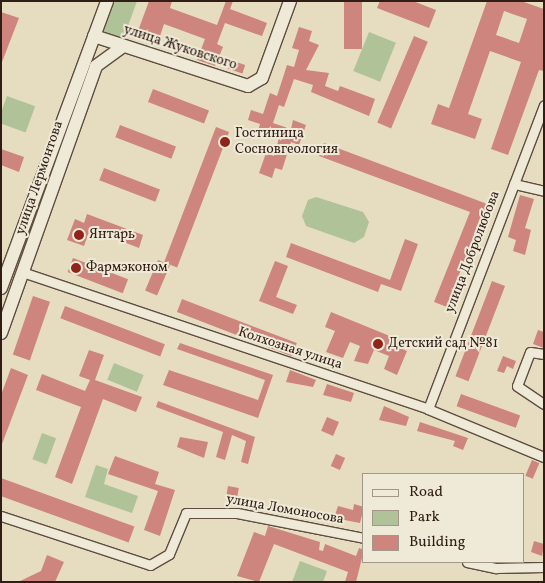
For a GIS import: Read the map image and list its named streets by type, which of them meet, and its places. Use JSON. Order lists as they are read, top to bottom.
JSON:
{
  "streets": {
    "main road": ["улица Жуковского", "улица Лермонтова"],
    "street": ["улица Добролюбова", "Колхозная улица", "улица Ломоносова"]
  },
  "crossings": [
    ["улица Лермонтова", "Колхозная улица"],
    ["улица Добролюбова", "Колхозная улица"]
  ],
  "places": [
    "Гостиница Сосновгеология",
    "Янтарь",
    "Фармэконом",
    "Детский сад №81"
  ],
  "legend": ["Road", "Park", "Building"]
}
